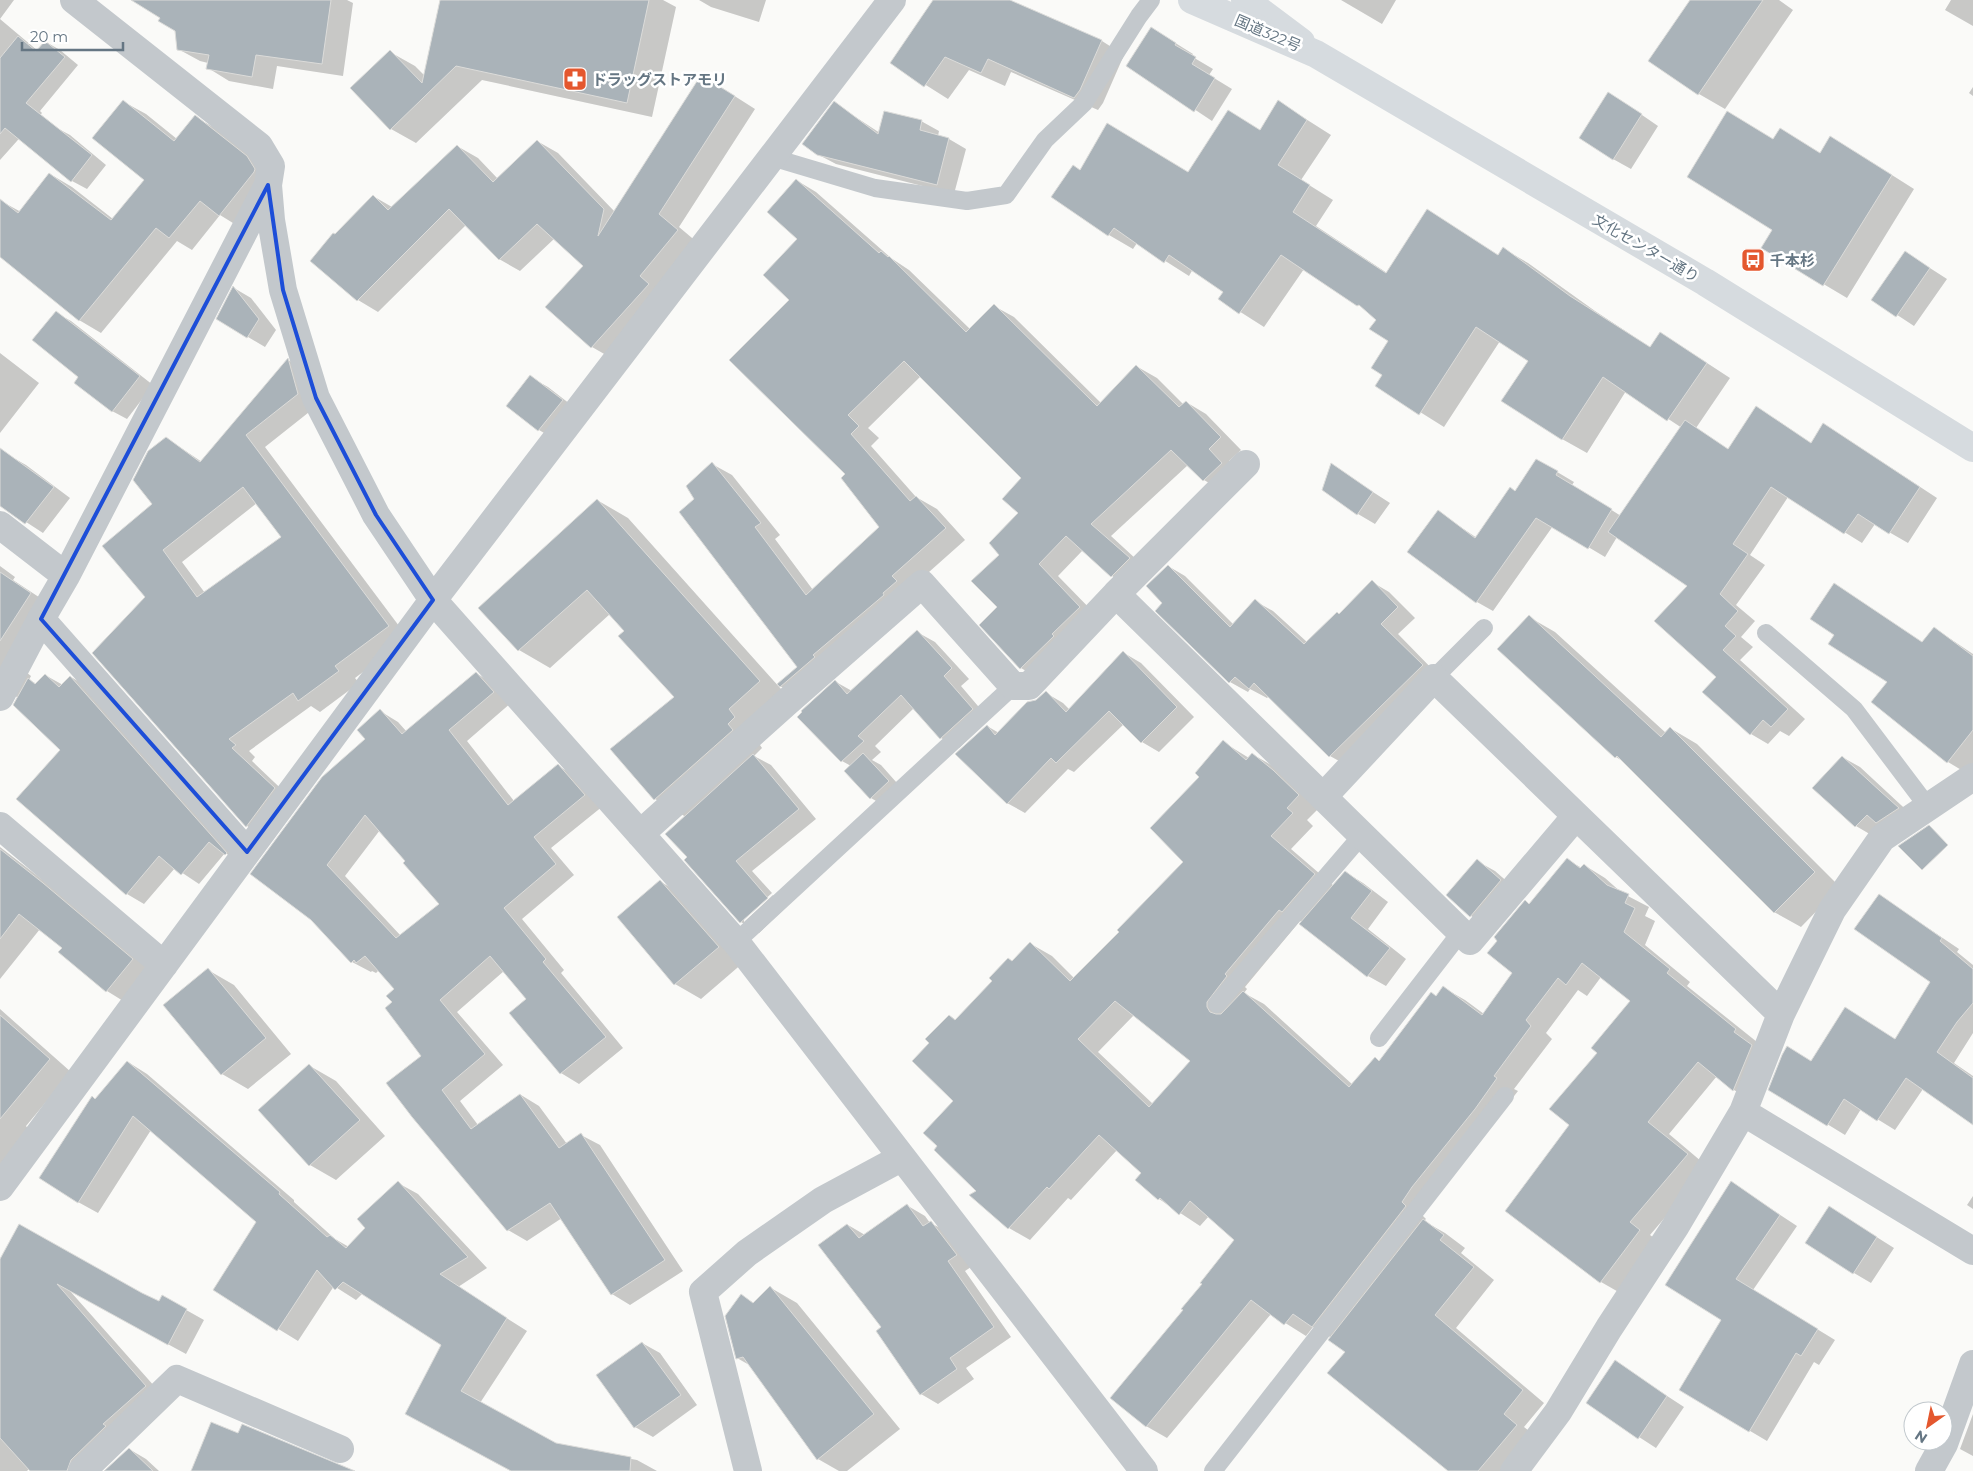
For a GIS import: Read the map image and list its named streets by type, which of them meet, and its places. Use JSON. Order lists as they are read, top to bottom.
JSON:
{
  "streets": {
    "main road": ["国道322号", "文化センター通り"]
  },
  "crossings": [
    ["国道322号", "文化センター通り"]
  ],
  "places": {
    "pharmacy": ["ドラッグストアモリ"],
    "bus stop": ["千本杉"]
  },
  "scale_bar": "20 m",
  "north": "bottom left"
}
